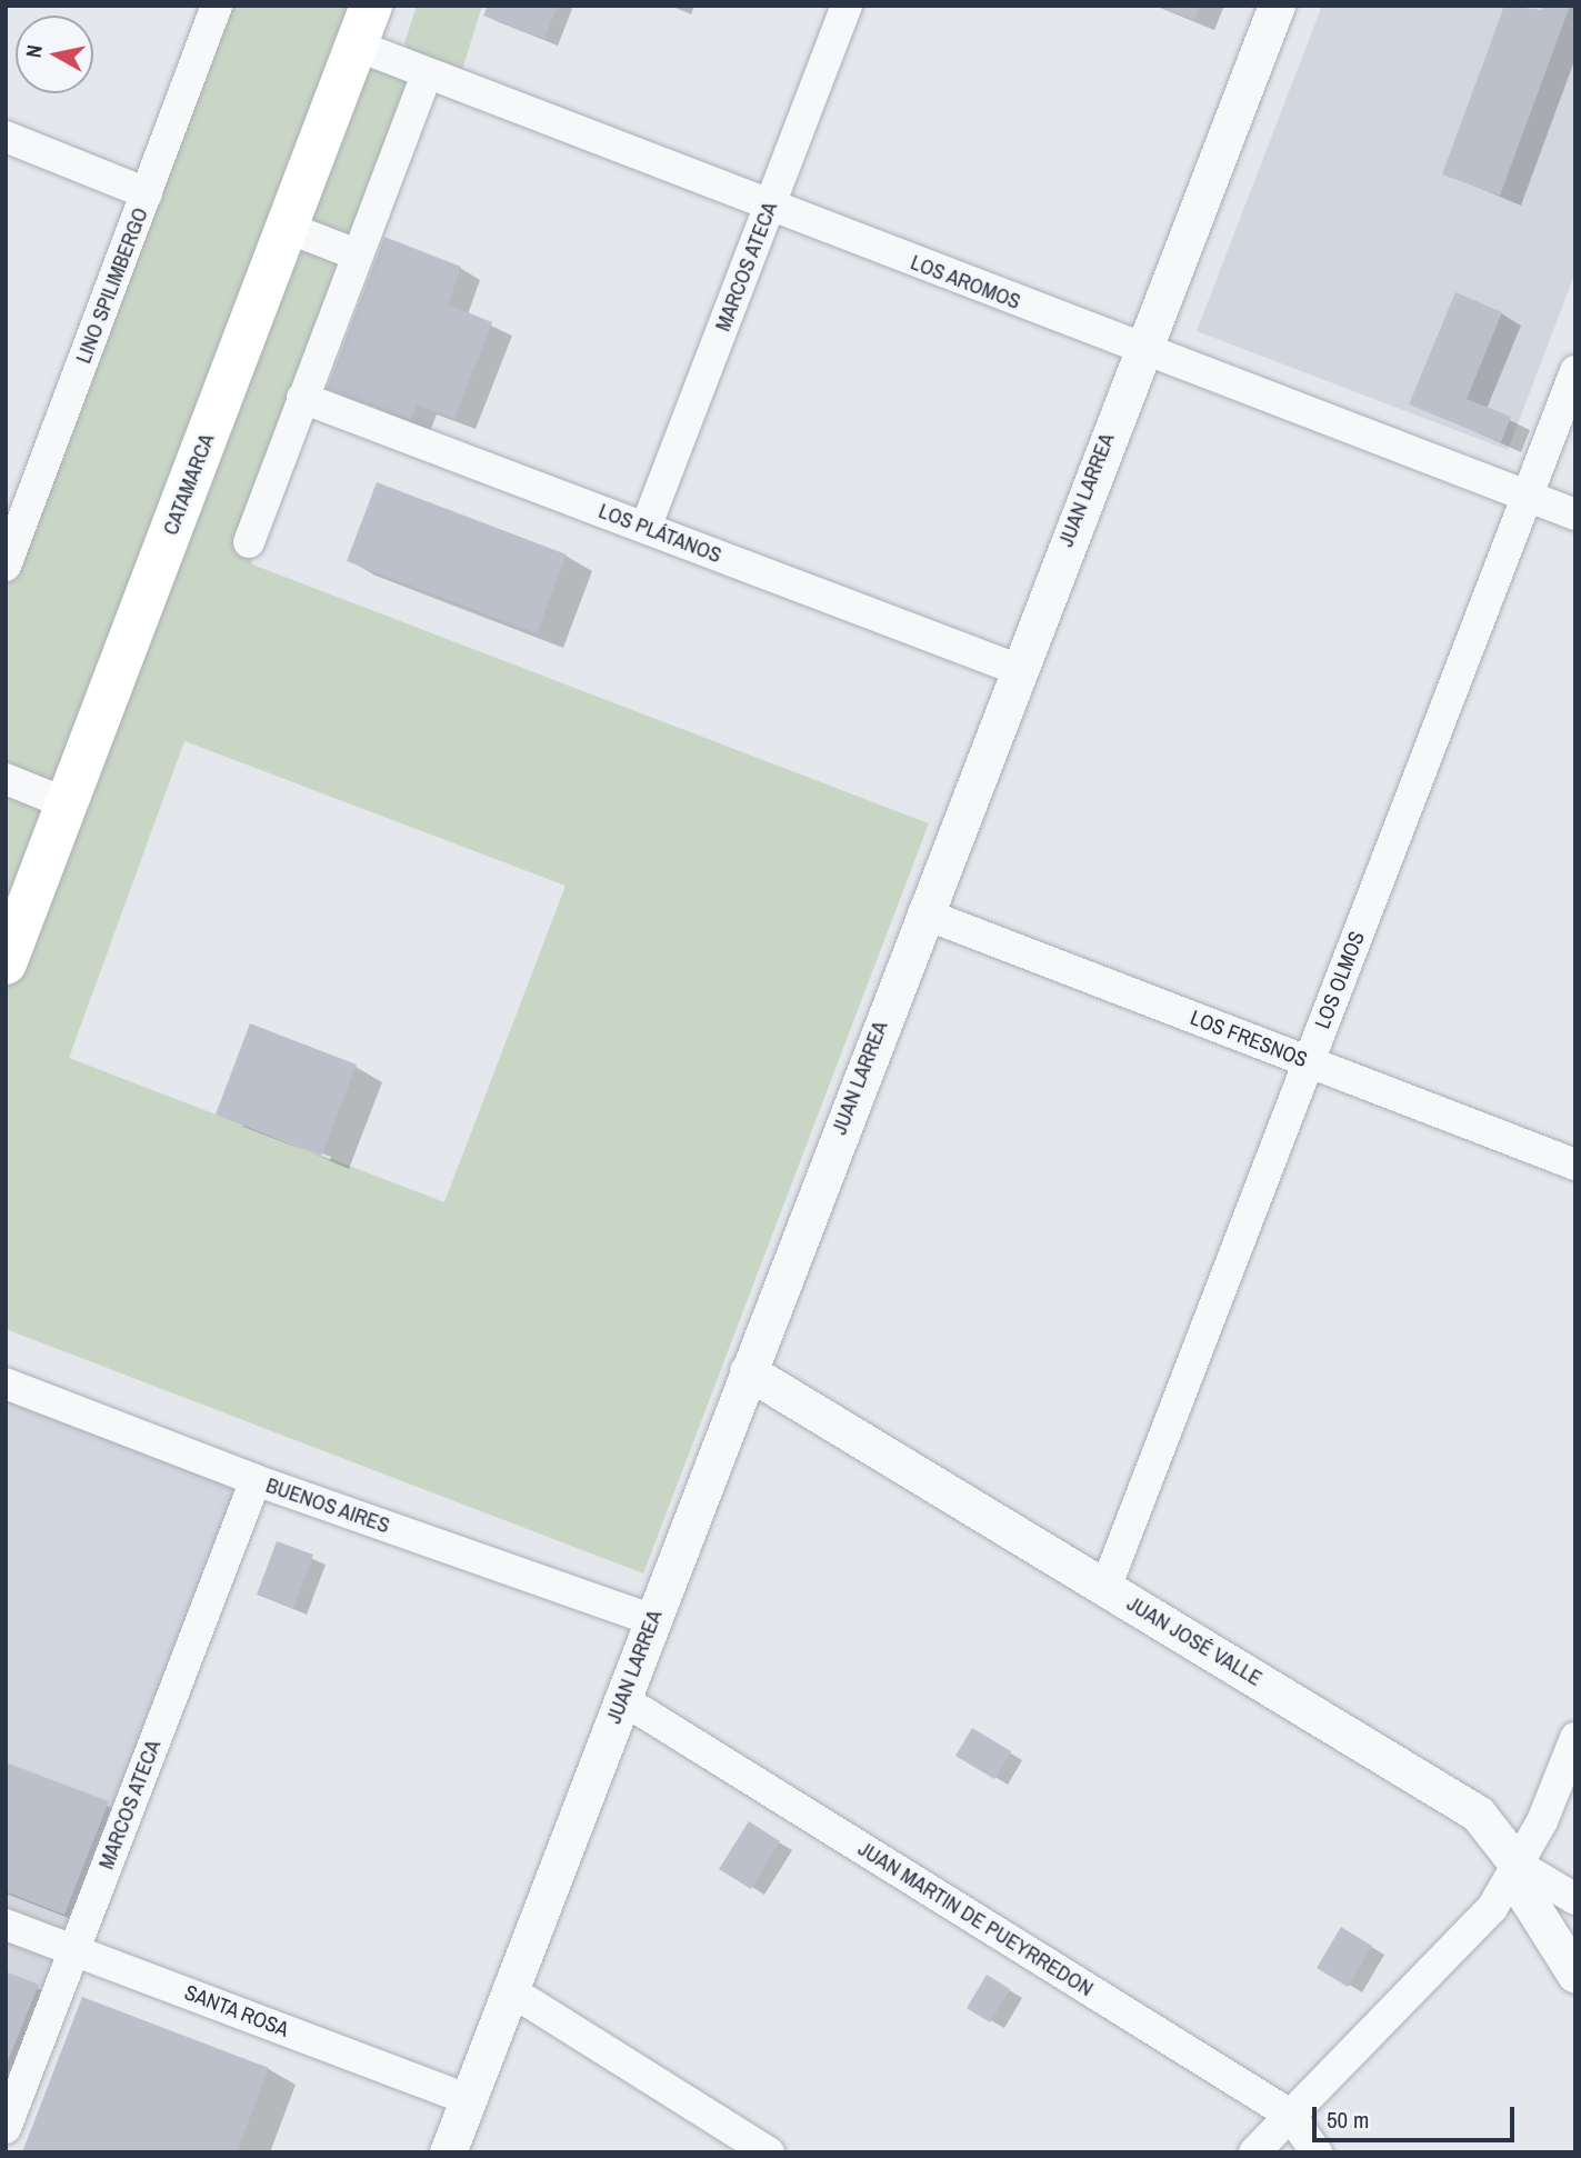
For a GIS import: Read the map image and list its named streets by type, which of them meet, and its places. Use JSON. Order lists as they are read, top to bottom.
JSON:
{
  "streets": {
    "main road": ["CATAMARCA"],
    "street": [
      "MARCOS ATECA",
      "LOS AROMOS",
      "LINO SPILIMBERGO",
      "JUAN LARREA",
      "LOS PLÁTANOS",
      "LOS OLMOS",
      "LOS FRESNOS",
      "BUENOS AIRES",
      "JUAN JOSÉ VALLE",
      "JUAN MARTIN DE PUEYRREDON",
      "SANTA ROSA"
    ]
  },
  "crossings": [
    ["MARCOS ATECA", "LOS AROMOS"],
    ["MARCOS ATECA", "LOS PLÁTANOS"],
    ["MARCOS ATECA", "BUENOS AIRES"],
    ["MARCOS ATECA", "SANTA ROSA"],
    ["LOS AROMOS", "CATAMARCA"],
    ["LOS AROMOS", "JUAN LARREA"],
    ["LOS AROMOS", "LOS OLMOS"],
    ["JUAN LARREA", "LOS PLÁTANOS"],
    ["JUAN LARREA", "LOS FRESNOS"],
    ["JUAN LARREA", "BUENOS AIRES"],
    ["JUAN LARREA", "JUAN JOSÉ VALLE"],
    ["JUAN LARREA", "JUAN MARTIN DE PUEYRREDON"],
    ["JUAN LARREA", "SANTA ROSA"],
    ["LOS OLMOS", "LOS FRESNOS"],
    ["LOS OLMOS", "JUAN JOSÉ VALLE"]
  ],
  "scale_bar": "50 m",
  "north": "left"
}
